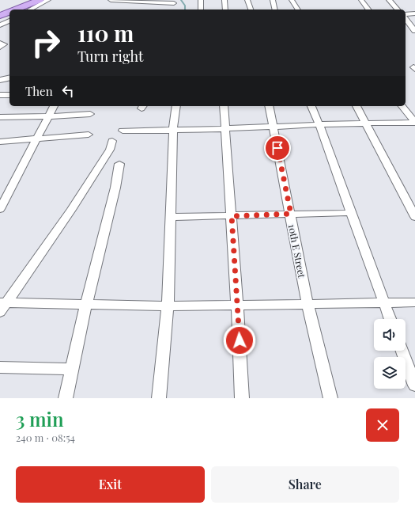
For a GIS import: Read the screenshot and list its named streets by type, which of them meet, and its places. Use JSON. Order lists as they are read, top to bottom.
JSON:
{
  "streets": {
    "street": ["10th E Street"]
  },
  "page": {
    "turn": ["110 m", "Turn right"],
    "then": "Then",
    "heading": ["3 min", "240 m · 08:54"],
    "buttons": ["Exit", "Share"]
  }
}
